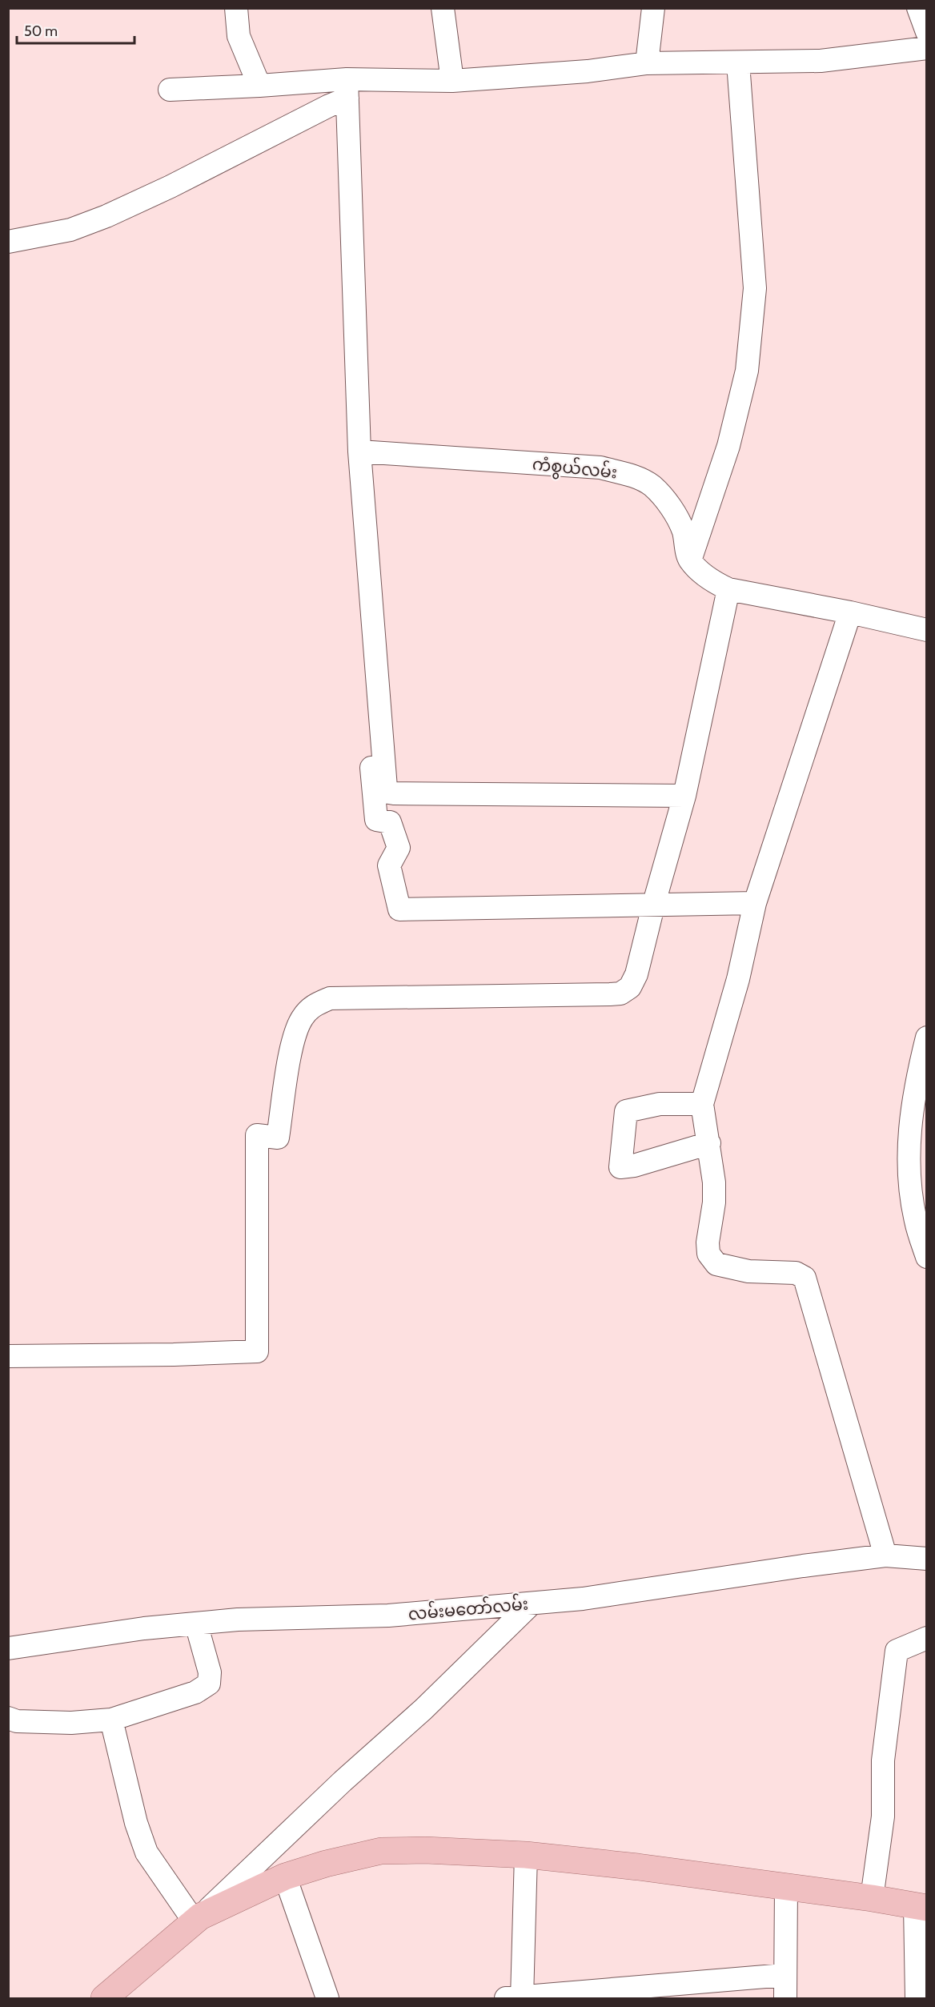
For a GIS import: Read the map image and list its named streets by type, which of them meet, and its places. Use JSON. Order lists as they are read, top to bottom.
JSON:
{
  "streets": {
    "street": ["ကံစွယ်လမ်း", "လမ်းမတော်လမ်း"]
  },
  "scale_bar": "50 m"
}
